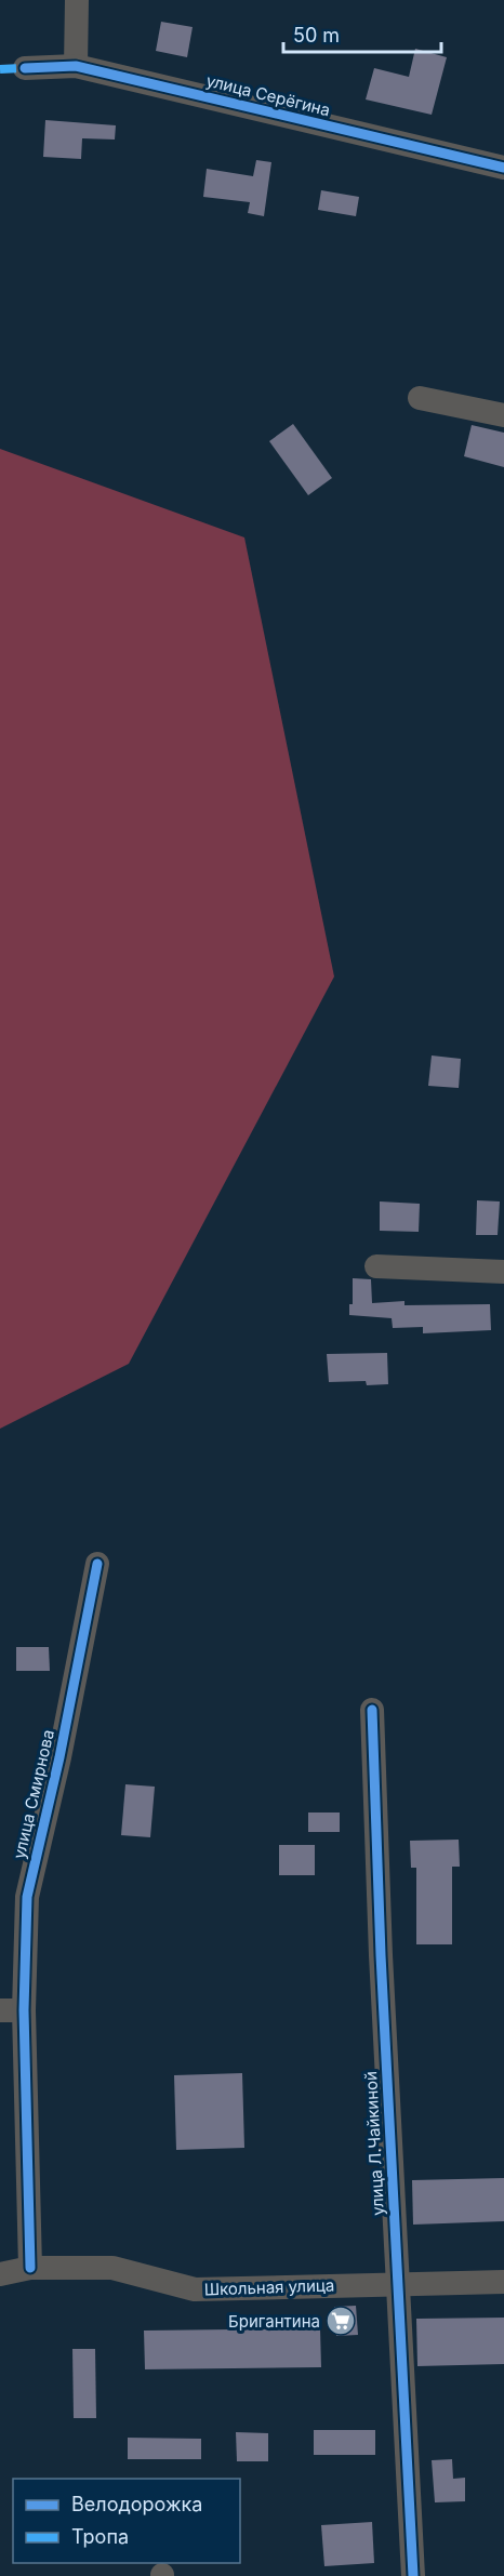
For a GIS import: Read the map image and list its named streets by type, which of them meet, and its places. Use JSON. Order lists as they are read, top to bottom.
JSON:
{
  "streets": {
    "street": [
      "улица Серёгина",
      "улица Смирнова",
      "улица Л.Чайкиной",
      "Школьная улица"
    ]
  },
  "crossings": [
    ["улица Смирнова", "Школьная улица"],
    ["улица Л.Чайкиной", "Школьная улица"]
  ],
  "places": {
    "supermarket": ["Бригантина"]
  },
  "legend": ["Велодорожка", "Тропа"],
  "scale_bar": "50 m"
}
